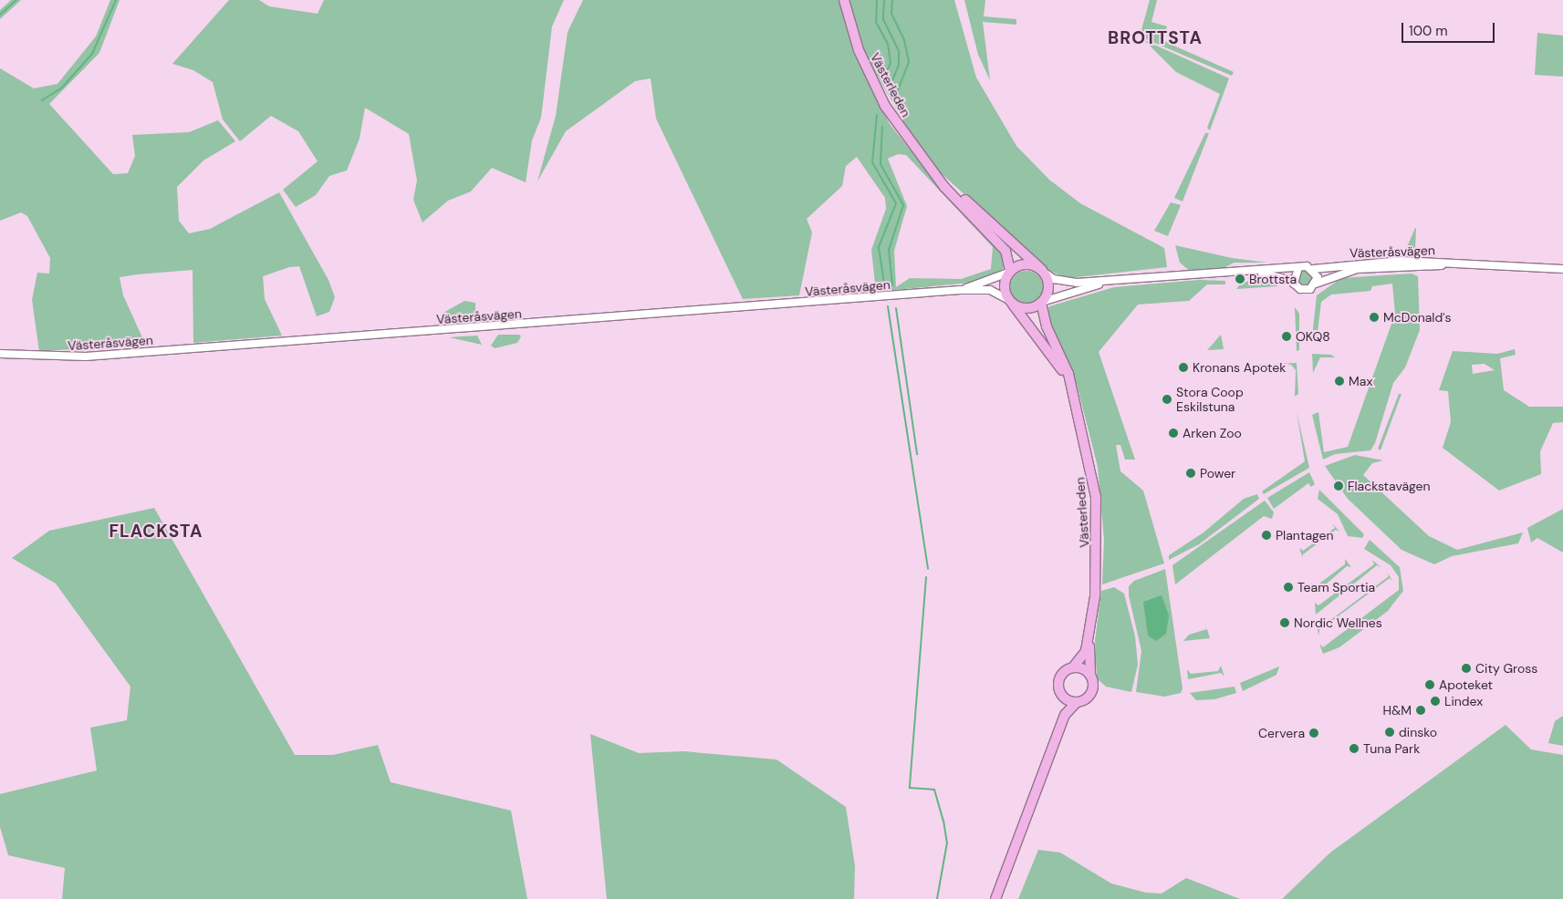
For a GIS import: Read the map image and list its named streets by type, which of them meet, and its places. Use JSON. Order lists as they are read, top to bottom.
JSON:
{
  "streets": {
    "main road": ["Västerleden"],
    "street": ["Västeråsvägen"]
  },
  "crossings": [
    ["Västerleden", "Västeråsvägen"]
  ],
  "districts": ["BROTTSTA", "FLACKSTA"],
  "places": [
    "Brottsta",
    "McDonald's",
    "OKQ8",
    "Kronans Apotek",
    "Max",
    "Stora Coop Eskilstuna",
    "Arken Zoo",
    "Power",
    "Flackstavägen",
    "Plantagen",
    "Team Sportia",
    "Nordic Wellnes",
    "City Gross",
    "Apoteket",
    "Lindex",
    "H&M",
    "dinsko",
    "Cervera",
    "Tuna Park"
  ],
  "scale_bar": "100 m"
}
